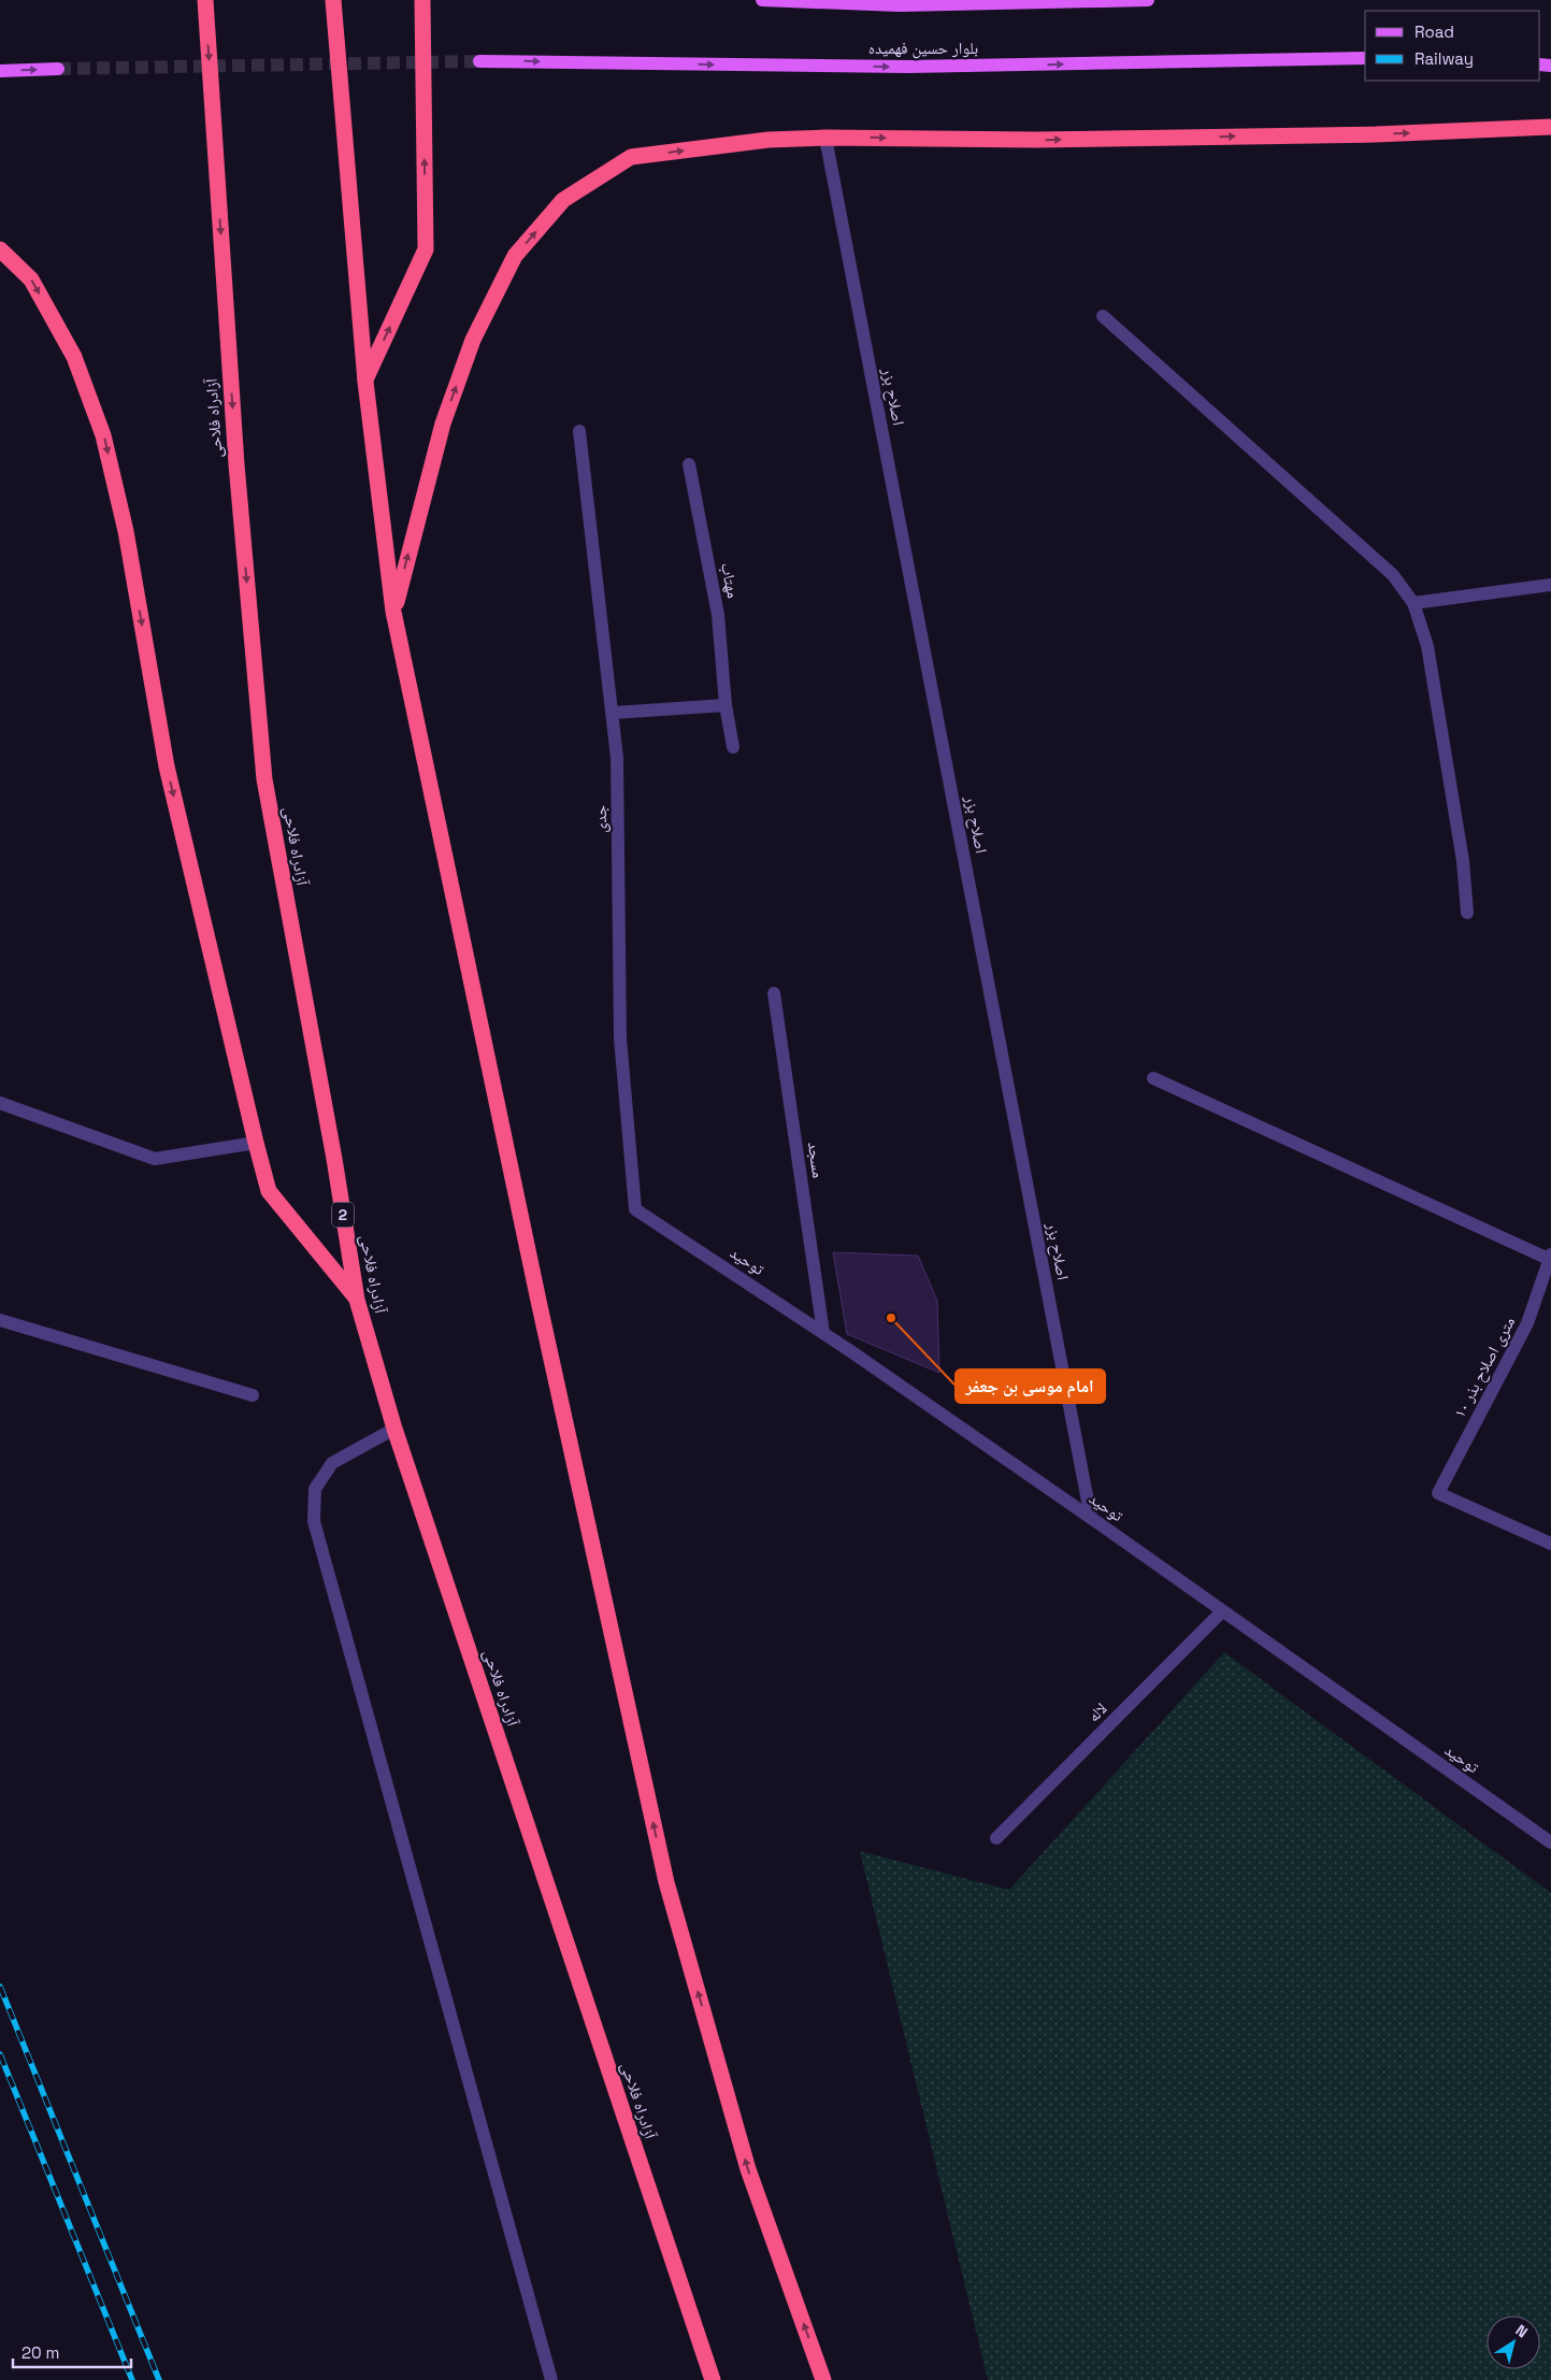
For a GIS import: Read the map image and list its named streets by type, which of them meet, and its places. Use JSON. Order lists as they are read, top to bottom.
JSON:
{
  "streets": {
    "highway": ["آزادراه فلاحی", "2"],
    "main road": ["بلوار حسین فهمیده"],
    "street": [
      "اصلاح بزر",
      "مهتاب",
      "جدی",
      "مسجد",
      "توحید",
      "۱۰ متری اصلاح بذر",
      "لاله"
    ]
  },
  "crossings": [
    ["اصلاح بزر", "توحید"],
    ["جدی", "توحید"],
    ["مسجد", "توحید"],
    ["توحید", "لاله"]
  ],
  "places": ["امام موسی بن جعفر"],
  "legend": ["Road", "Railway"],
  "scale_bar": "20 m",
  "north": "top right"
}
